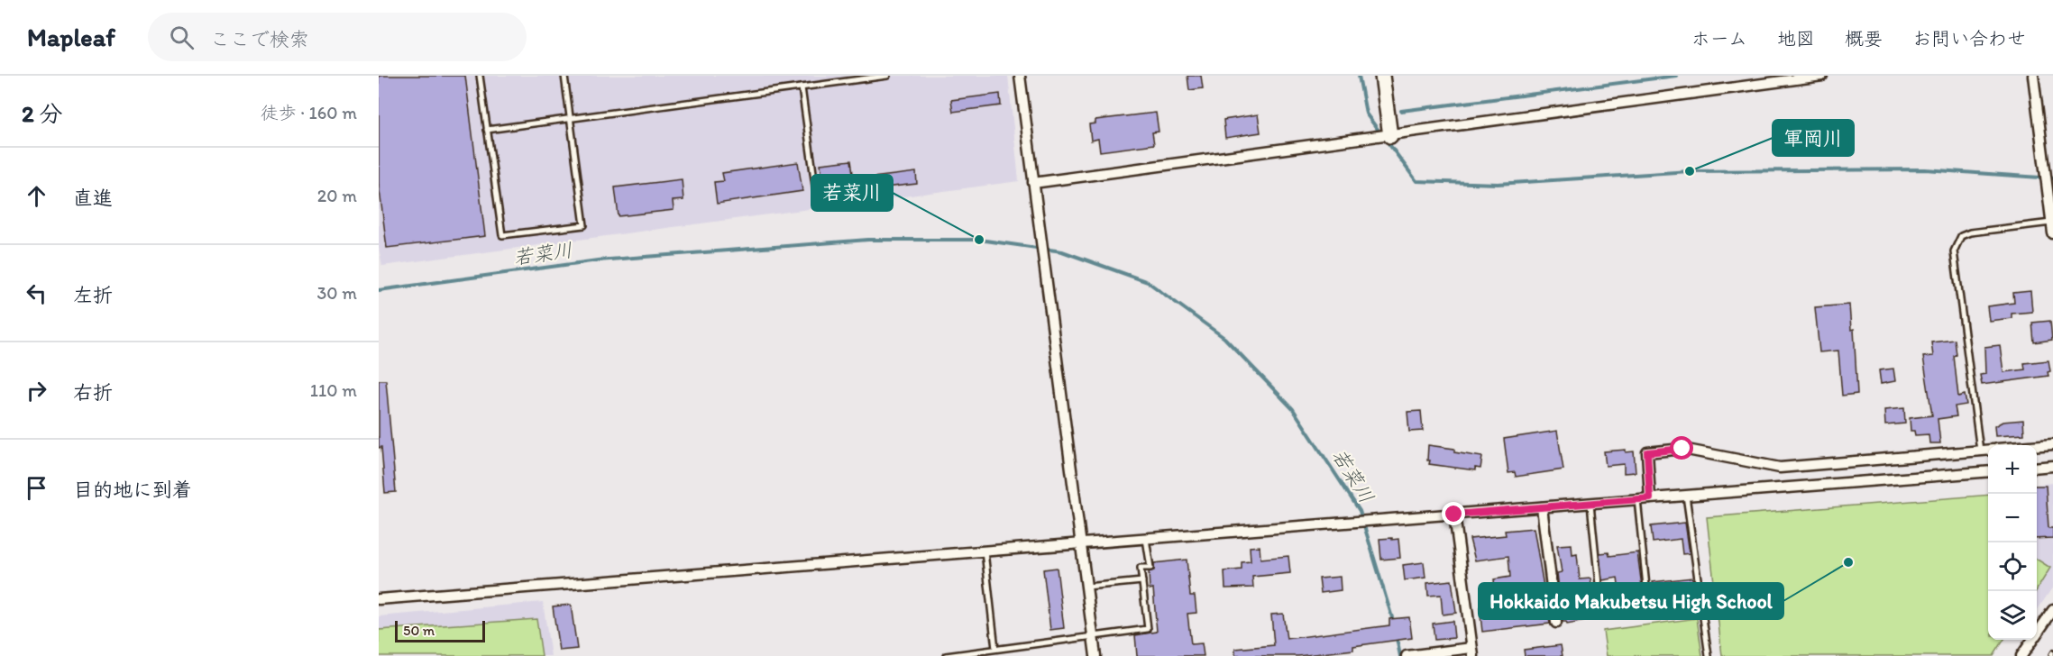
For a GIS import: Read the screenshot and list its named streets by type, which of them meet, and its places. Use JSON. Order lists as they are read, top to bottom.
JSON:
{
  "water": ["若菜川"],
  "places": ["軍岡川", "若菜川", "Hokkaido Makubetsu High School"],
  "scale_bar": "50 m",
  "page": {
    "header": "Mapleaf",
    "search": "ここで検索",
    "nav": [
      "ホーム",
      "地図",
      "概要",
      "お問い合わせ"
    ],
    "heading": ["2 分", "徒歩 · 160 m"],
    "list": [
      ["直進", "20 m"],
      ["左折", "30 m"],
      ["右折", "110 m"],
      "目的地に到着"
    ],
    "map_buttons": ["+", "−"],
    "scale": "50 m"
  }
}
